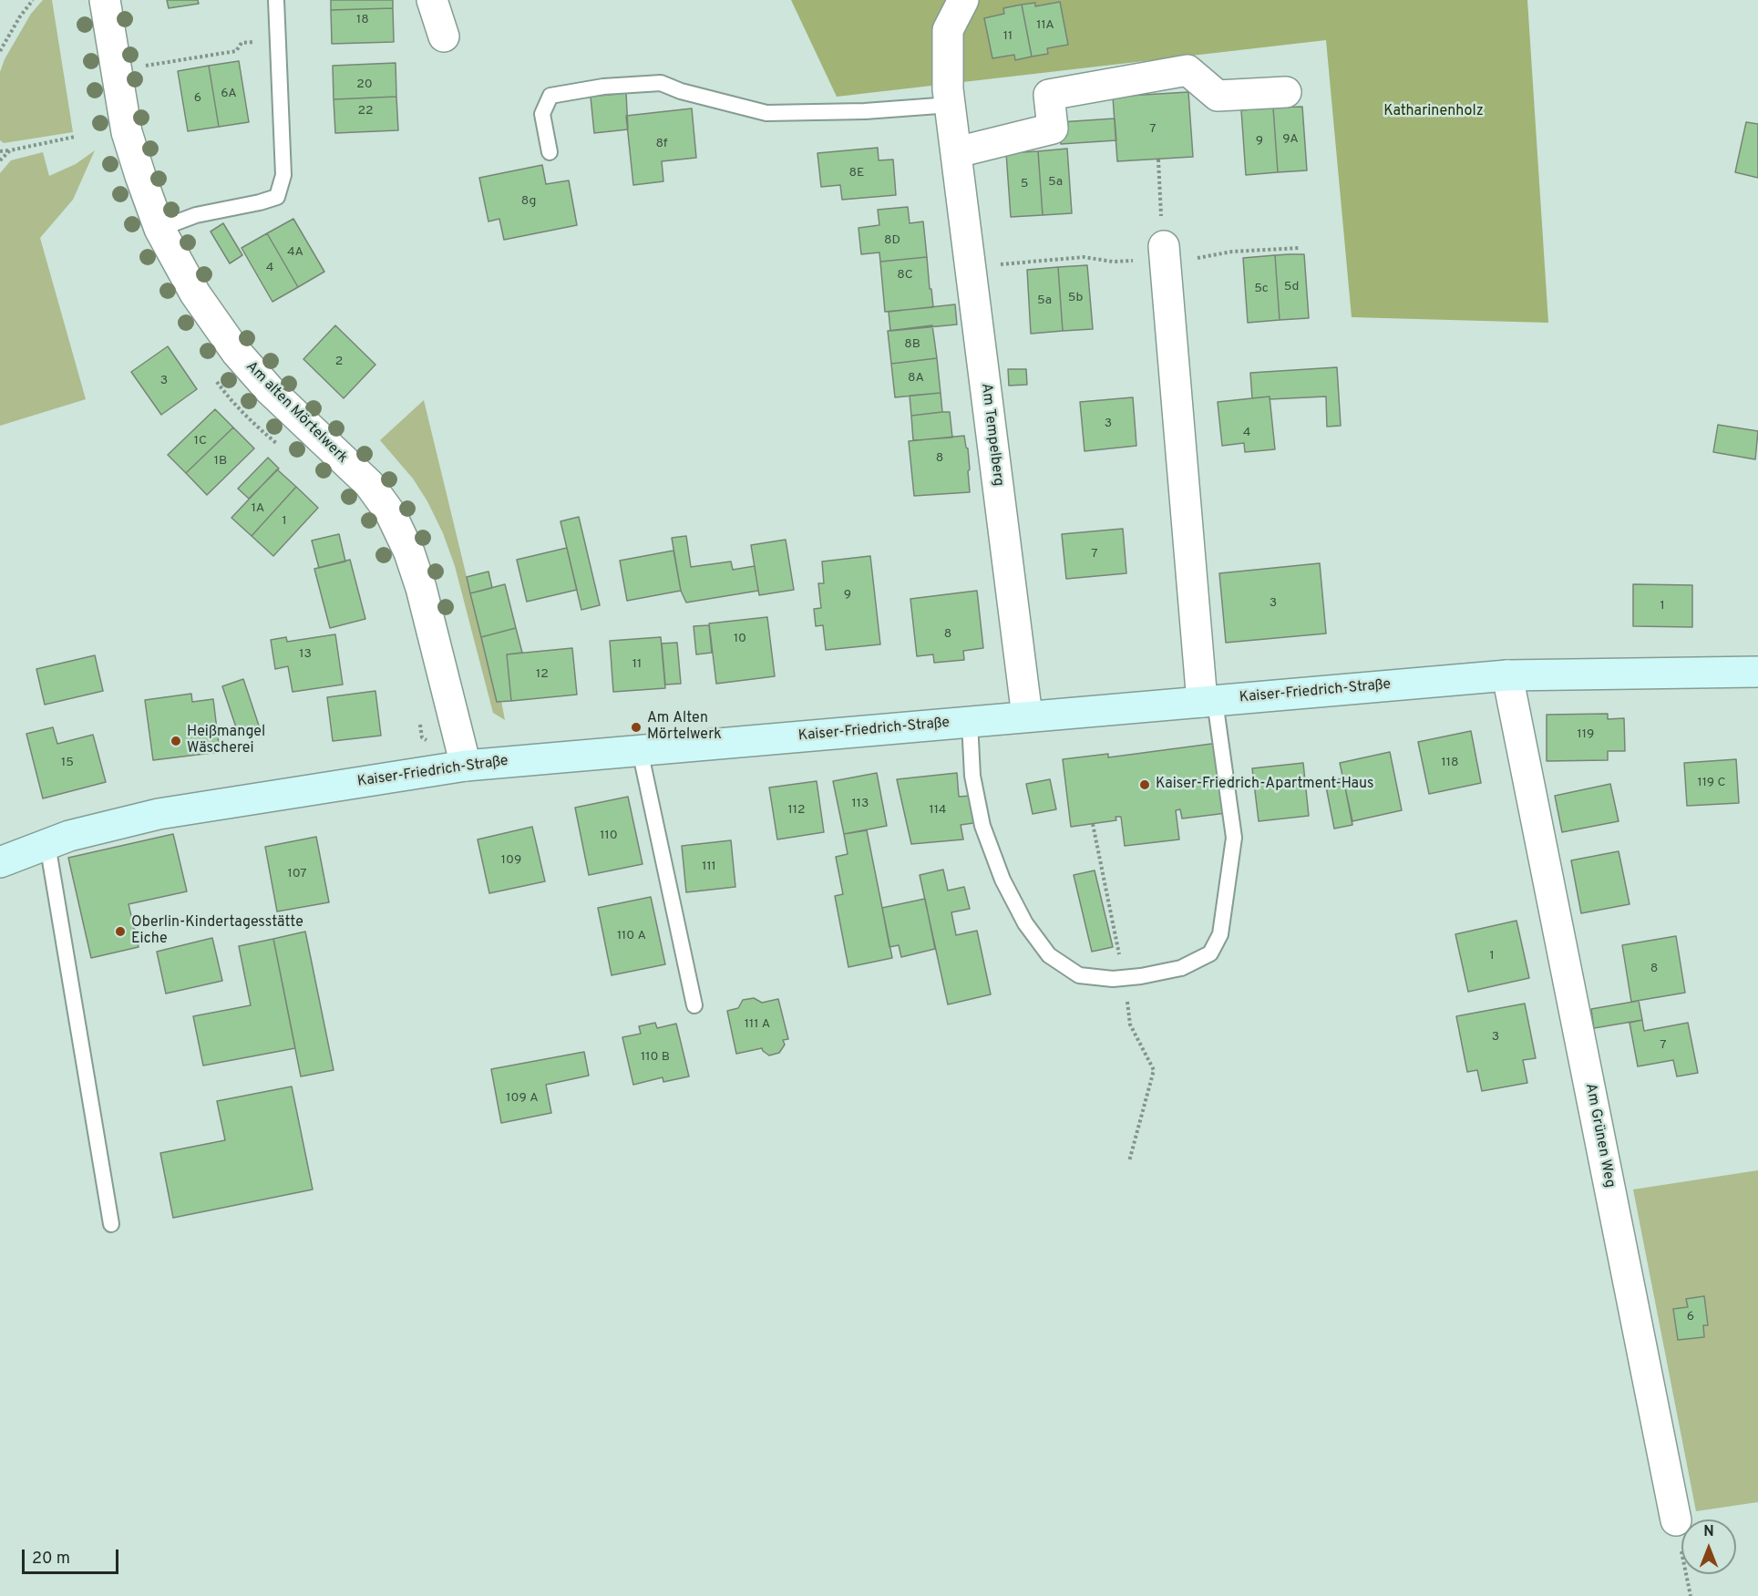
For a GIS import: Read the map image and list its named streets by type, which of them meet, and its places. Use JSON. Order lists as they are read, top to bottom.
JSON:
{
  "streets": {
    "street": [
      "Am alten Mörtelwerk",
      "Am Tempelberg",
      "Kaiser-Friedrich-Straße",
      "Am Grünen Weg"
    ]
  },
  "crossings": [
    ["Am alten Mörtelwerk", "Kaiser-Friedrich-Straße"],
    ["Am Tempelberg", "Kaiser-Friedrich-Straße"],
    ["Kaiser-Friedrich-Straße", "Am Grünen Weg"]
  ],
  "parks": ["Katharinenholz"],
  "places": [
    "Am Alten Mörtelwerk",
    "Heißmangel Wäscherei",
    "Kaiser-Friedrich-Apartment-Haus",
    "Oberlin-Kindertagesstätte Eiche"
  ],
  "house_numbers": [
    "18",
    "11A",
    "11",
    "20",
    "6A",
    "6",
    "22",
    "7",
    "9A",
    "9",
    "8f",
    "8E",
    "5a",
    "5",
    "8g",
    "8D",
    "4A",
    "4",
    "8C",
    "5d",
    "5c",
    "5b",
    "5a",
    "8B",
    "2",
    "8A",
    "3",
    "3",
    "4",
    "1C",
    "8",
    "1B",
    "1A",
    "1",
    "7",
    "9",
    "3",
    "1",
    "8",
    "10",
    "13",
    "11",
    "12",
    "119",
    "15",
    "118",
    "119 C",
    "113",
    "112",
    "114",
    "110",
    "109",
    "111",
    "107",
    "110 A",
    "1",
    "8",
    "111 A",
    "3",
    "7",
    "110 B",
    "109 A",
    "6"
  ],
  "scale_bar": "20 m",
  "north": "top"
}
